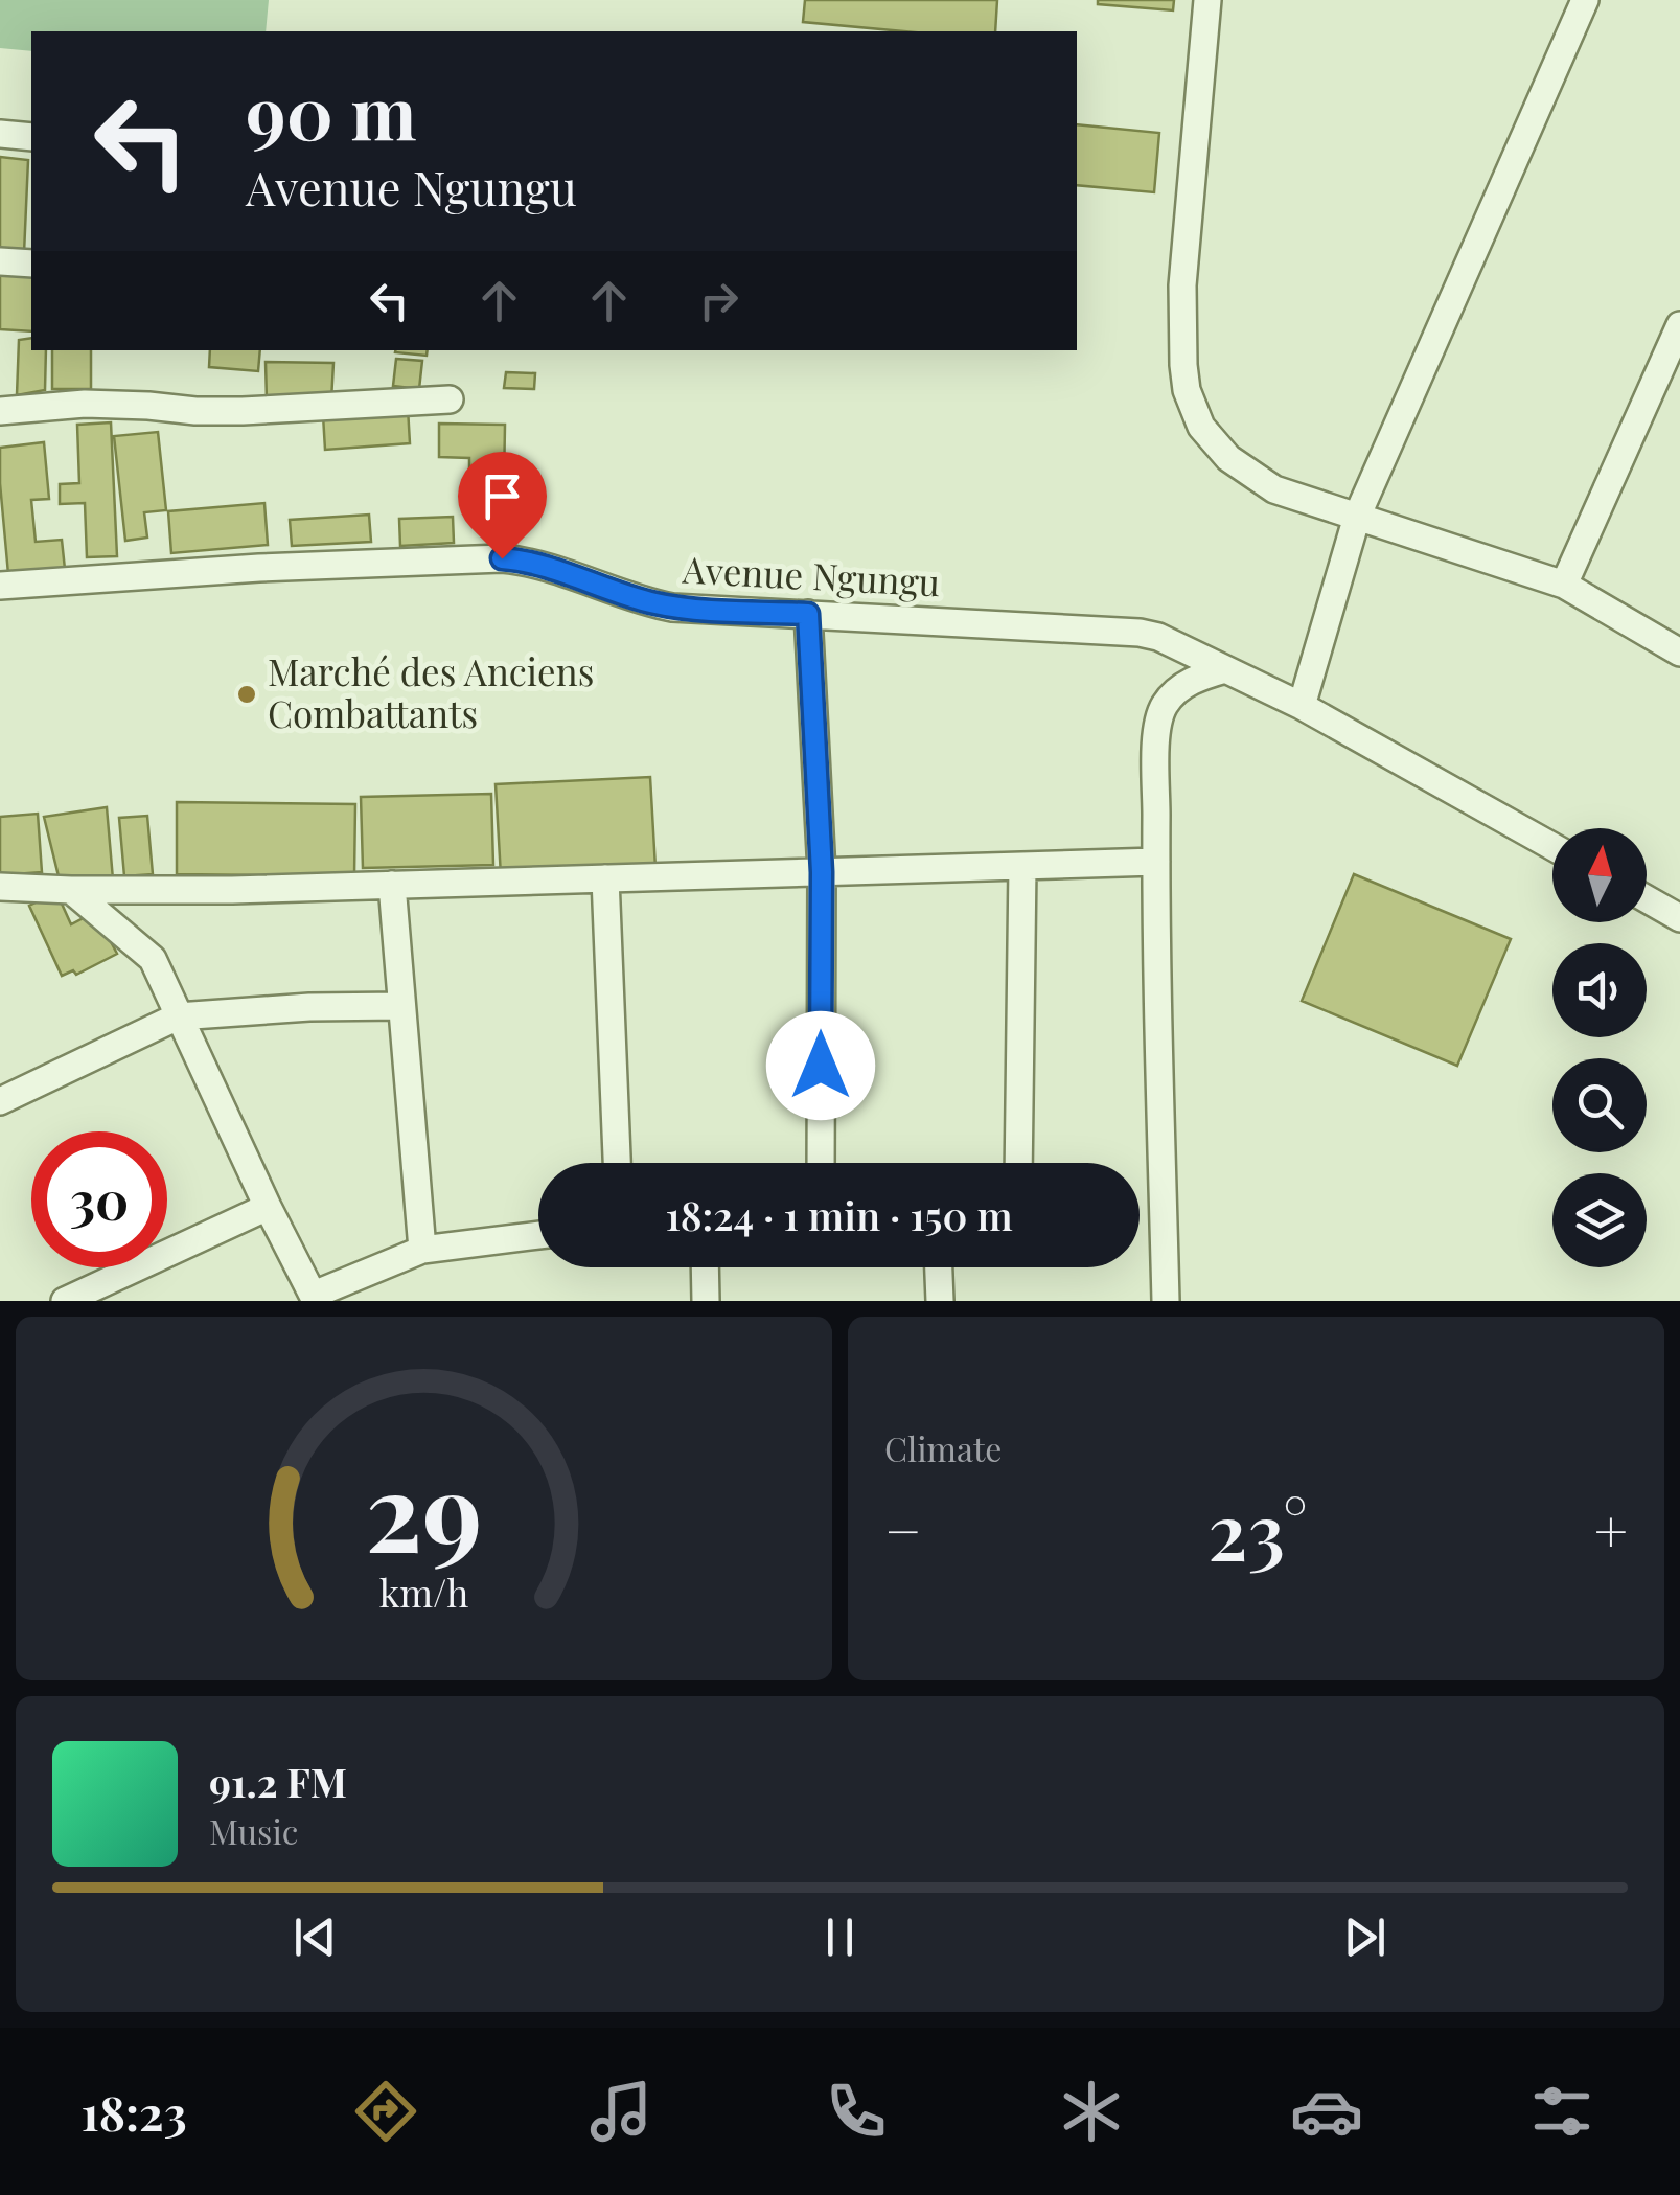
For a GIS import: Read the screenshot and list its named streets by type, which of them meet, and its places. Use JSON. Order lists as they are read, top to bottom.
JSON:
{
  "streets": {
    "street": ["Avenue Ngungu"]
  },
  "places": ["Marché des Anciens Combattants"],
  "north": "top",
  "page": {
    "turn": ["90 m", "Avenue Ngungu"],
    "limit": "30",
    "trip": "18:24 · 1 min · 150 m",
    "tile": "Climate",
    "heat": ["−", "23°", "+"],
    "song": ["91.2 FM", "Music"],
    "tabs": "18:23",
    "gauge": ["29", "km/h"]
  }
}
